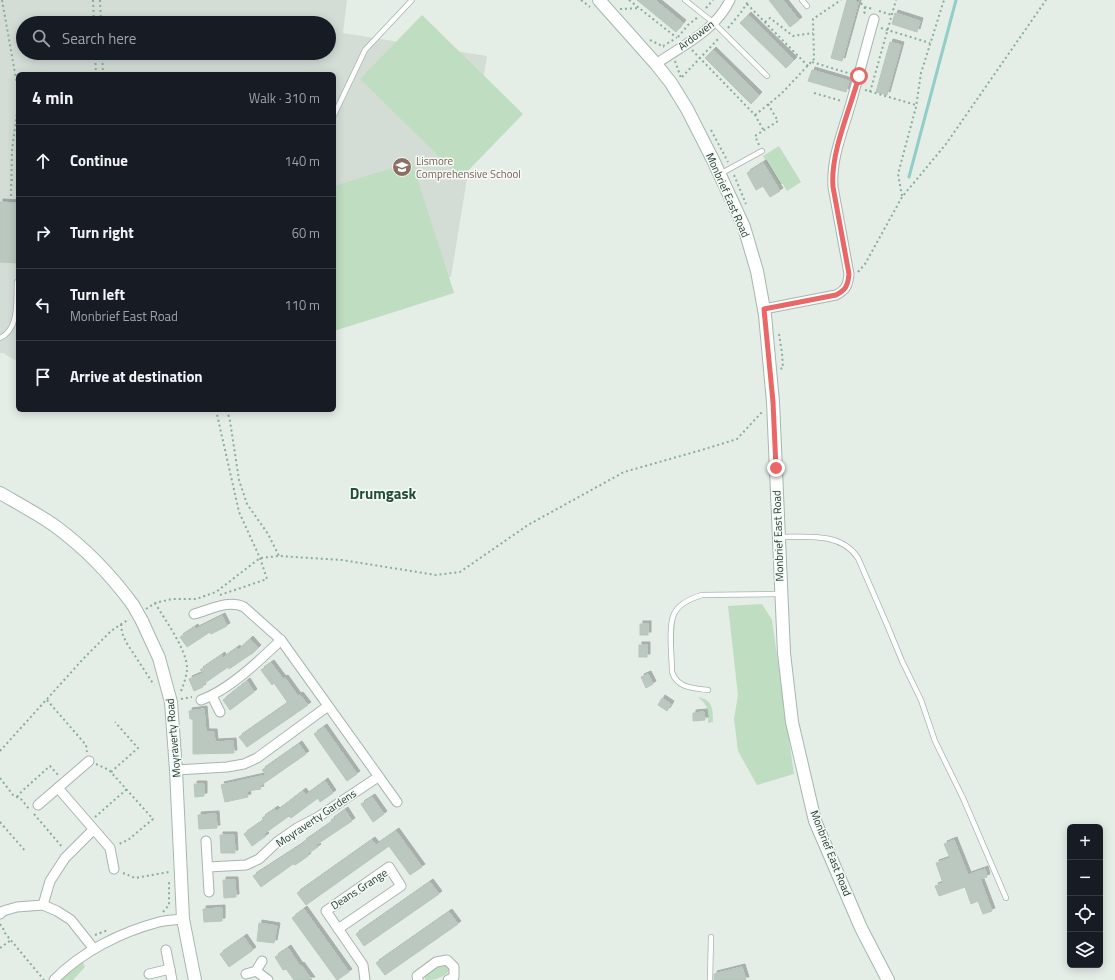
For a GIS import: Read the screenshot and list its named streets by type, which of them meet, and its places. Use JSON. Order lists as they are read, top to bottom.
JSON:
{
  "streets": {
    "street": [
      "Ardowen",
      "Monbrief East Road",
      "Moyraverty Road",
      "Moyraverty Gardens",
      "Deans Grange"
    ]
  },
  "crossings": [
    ["Ardowen", "Monbrief East Road"]
  ],
  "districts": ["Drumgask"],
  "places": {
    "school or university": ["Lismore Comprehensive School"]
  },
  "page": {
    "search": "Search here",
    "heading": ["4 min", "Walk · 310 m"],
    "list": [
      ["Continue", "140 m"],
      ["Turn right", "60 m"],
      ["Turn left", "Monbrief East Road", "110 m"],
      "Arrive at destination"
    ],
    "map_buttons": ["+", "−"]
  }
}
